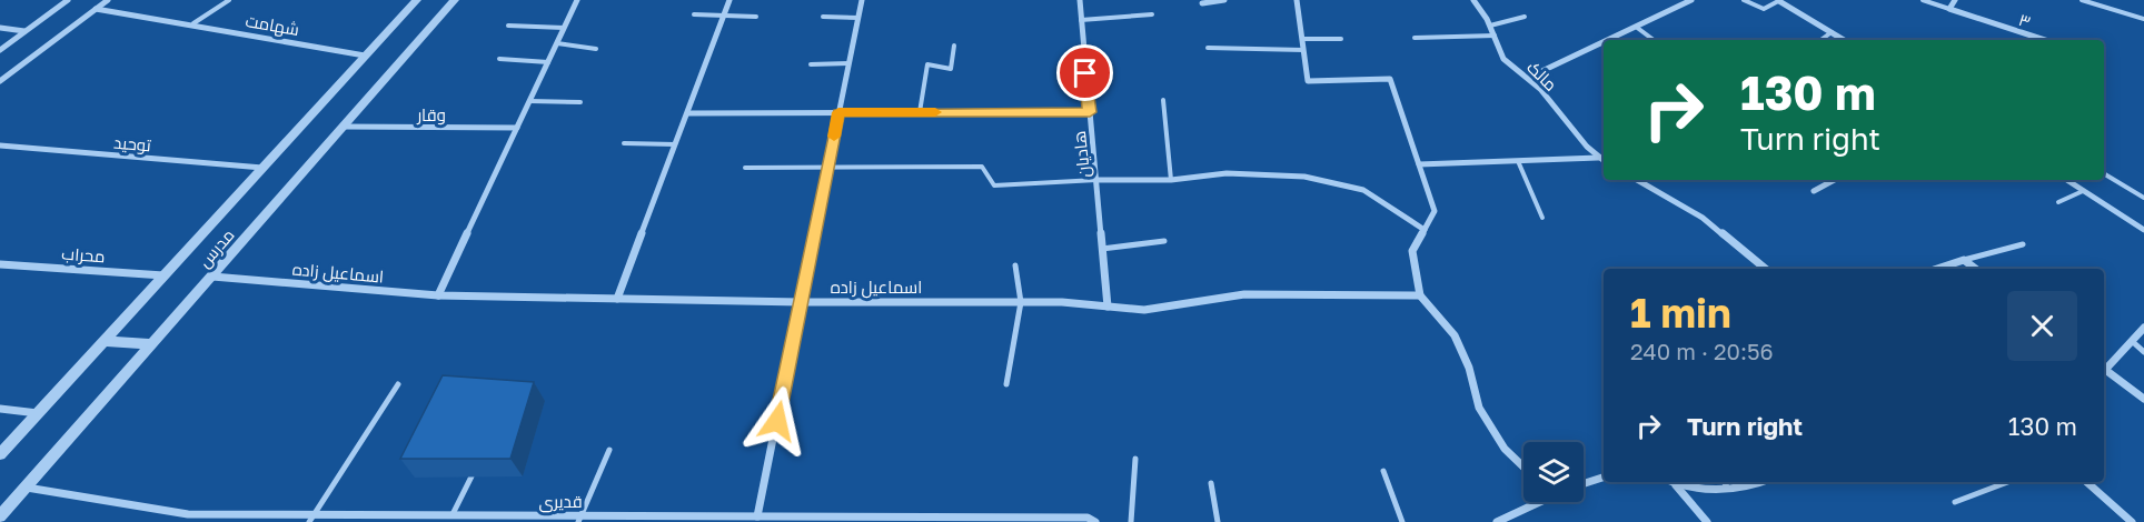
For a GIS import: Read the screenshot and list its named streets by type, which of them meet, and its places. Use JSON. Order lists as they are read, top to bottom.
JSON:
{
  "streets": {
    "street": [
      "۳",
      "شهامت",
      "مالک",
      "وقار",
      "توحید",
      "هادیان",
      "مدرس",
      "محراب",
      "اسماعیل زاده",
      "قدیری"
    ]
  },
  "crossings": [
    ["شهامت", "مدرس"],
    ["وقار", "مدرس"],
    ["توحید", "مدرس"],
    ["هادیان", "اسماعیل زاده"],
    ["مدرس", "محراب"],
    ["مدرس", "اسماعیل زاده"],
    ["مدرس", "قدیری"]
  ],
  "page": {
    "turn": ["130 m", "Turn right"],
    "heading": ["1 min", "240 m · 20:56"],
    "list": [
      {
        "name": "Turn right",
        "value": "130 m"
      }
    ]
  }
}
